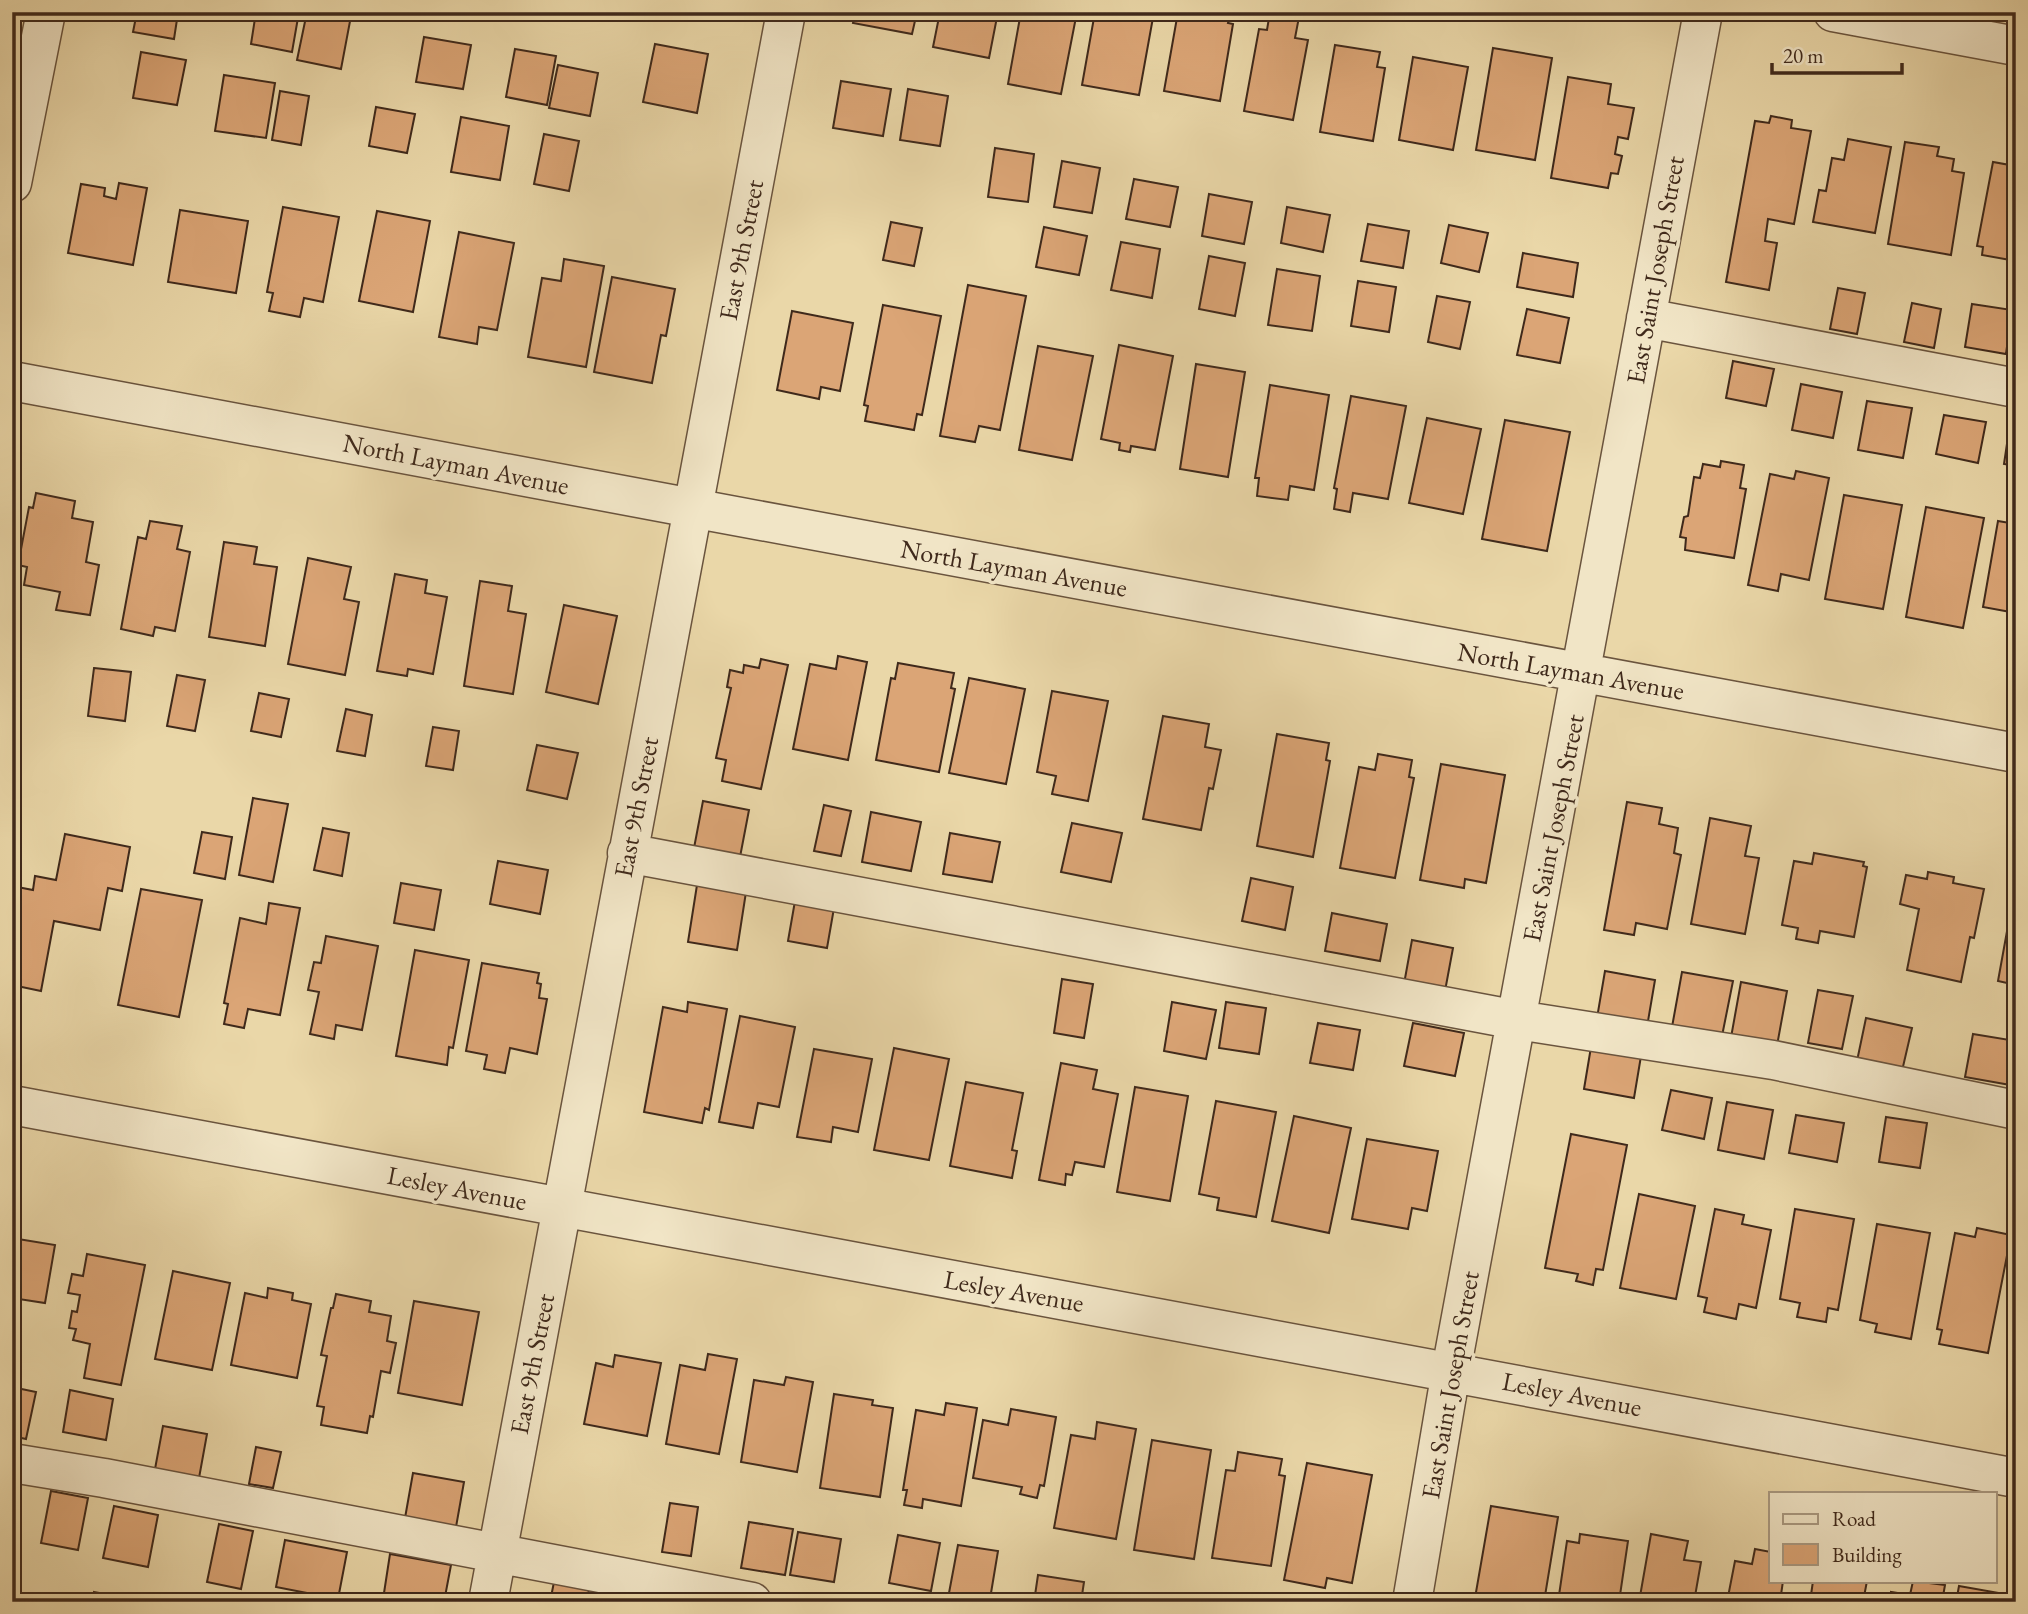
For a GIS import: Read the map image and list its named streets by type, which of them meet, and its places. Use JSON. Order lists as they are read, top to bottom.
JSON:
{
  "streets": {
    "street": [
      "East 9th Street",
      "East Saint Joseph Street",
      "North Layman Avenue",
      "Lesley Avenue"
    ]
  },
  "crossings": [
    ["East 9th Street", "North Layman Avenue"],
    ["East 9th Street", "Lesley Avenue"],
    ["East Saint Joseph Street", "North Layman Avenue"],
    ["East Saint Joseph Street", "Lesley Avenue"]
  ],
  "legend": ["Road", "Building"],
  "scale_bar": "20 m"
}
